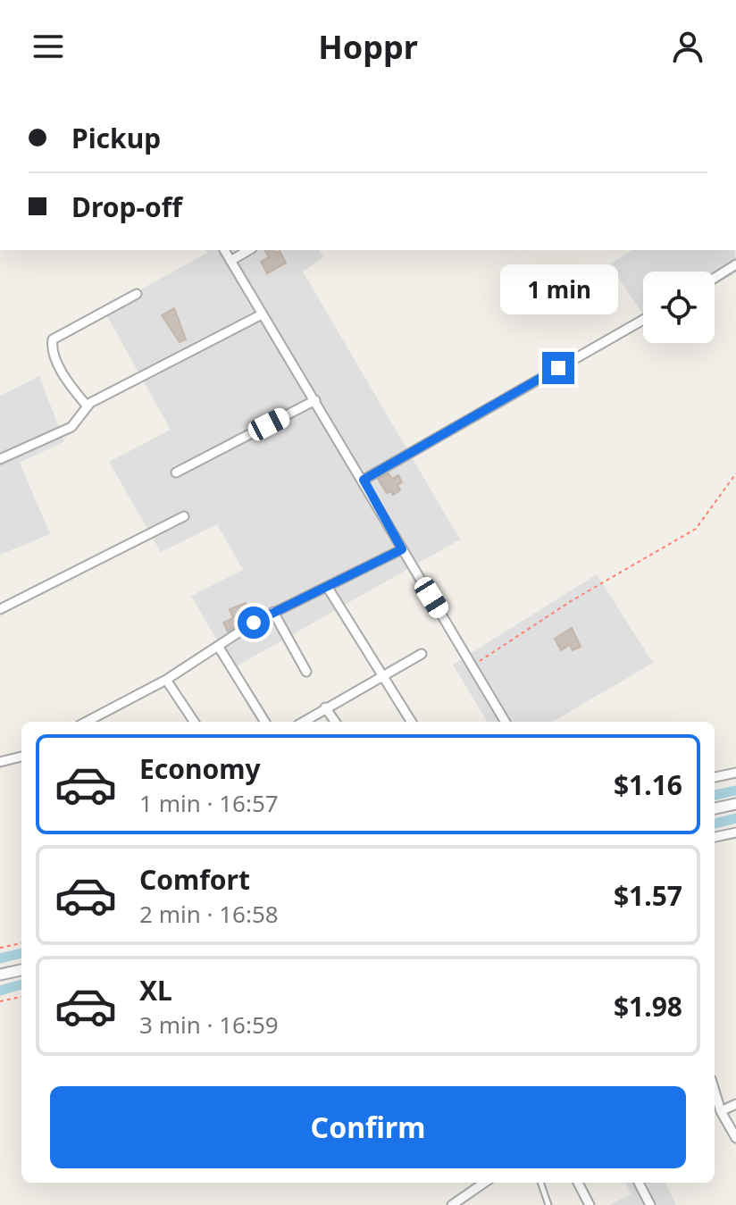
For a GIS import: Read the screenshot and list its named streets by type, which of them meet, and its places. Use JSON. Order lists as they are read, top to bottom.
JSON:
{
  "page": {
    "header": "Hoppr",
    "banner": ["Pickup", "Drop-off"],
    "bubble": "1 min",
    "list": [
      {
        "name": "Economy",
        "note": "1 min · 16:57",
        "value": "$1.16"
      },
      {
        "name": "Comfort",
        "note": "2 min · 16:58",
        "value": "$1.57"
      },
      {
        "name": "XL",
        "note": "3 min · 16:59",
        "value": "$1.98"
      }
    ],
    "buttons": "Confirm"
  }
}
